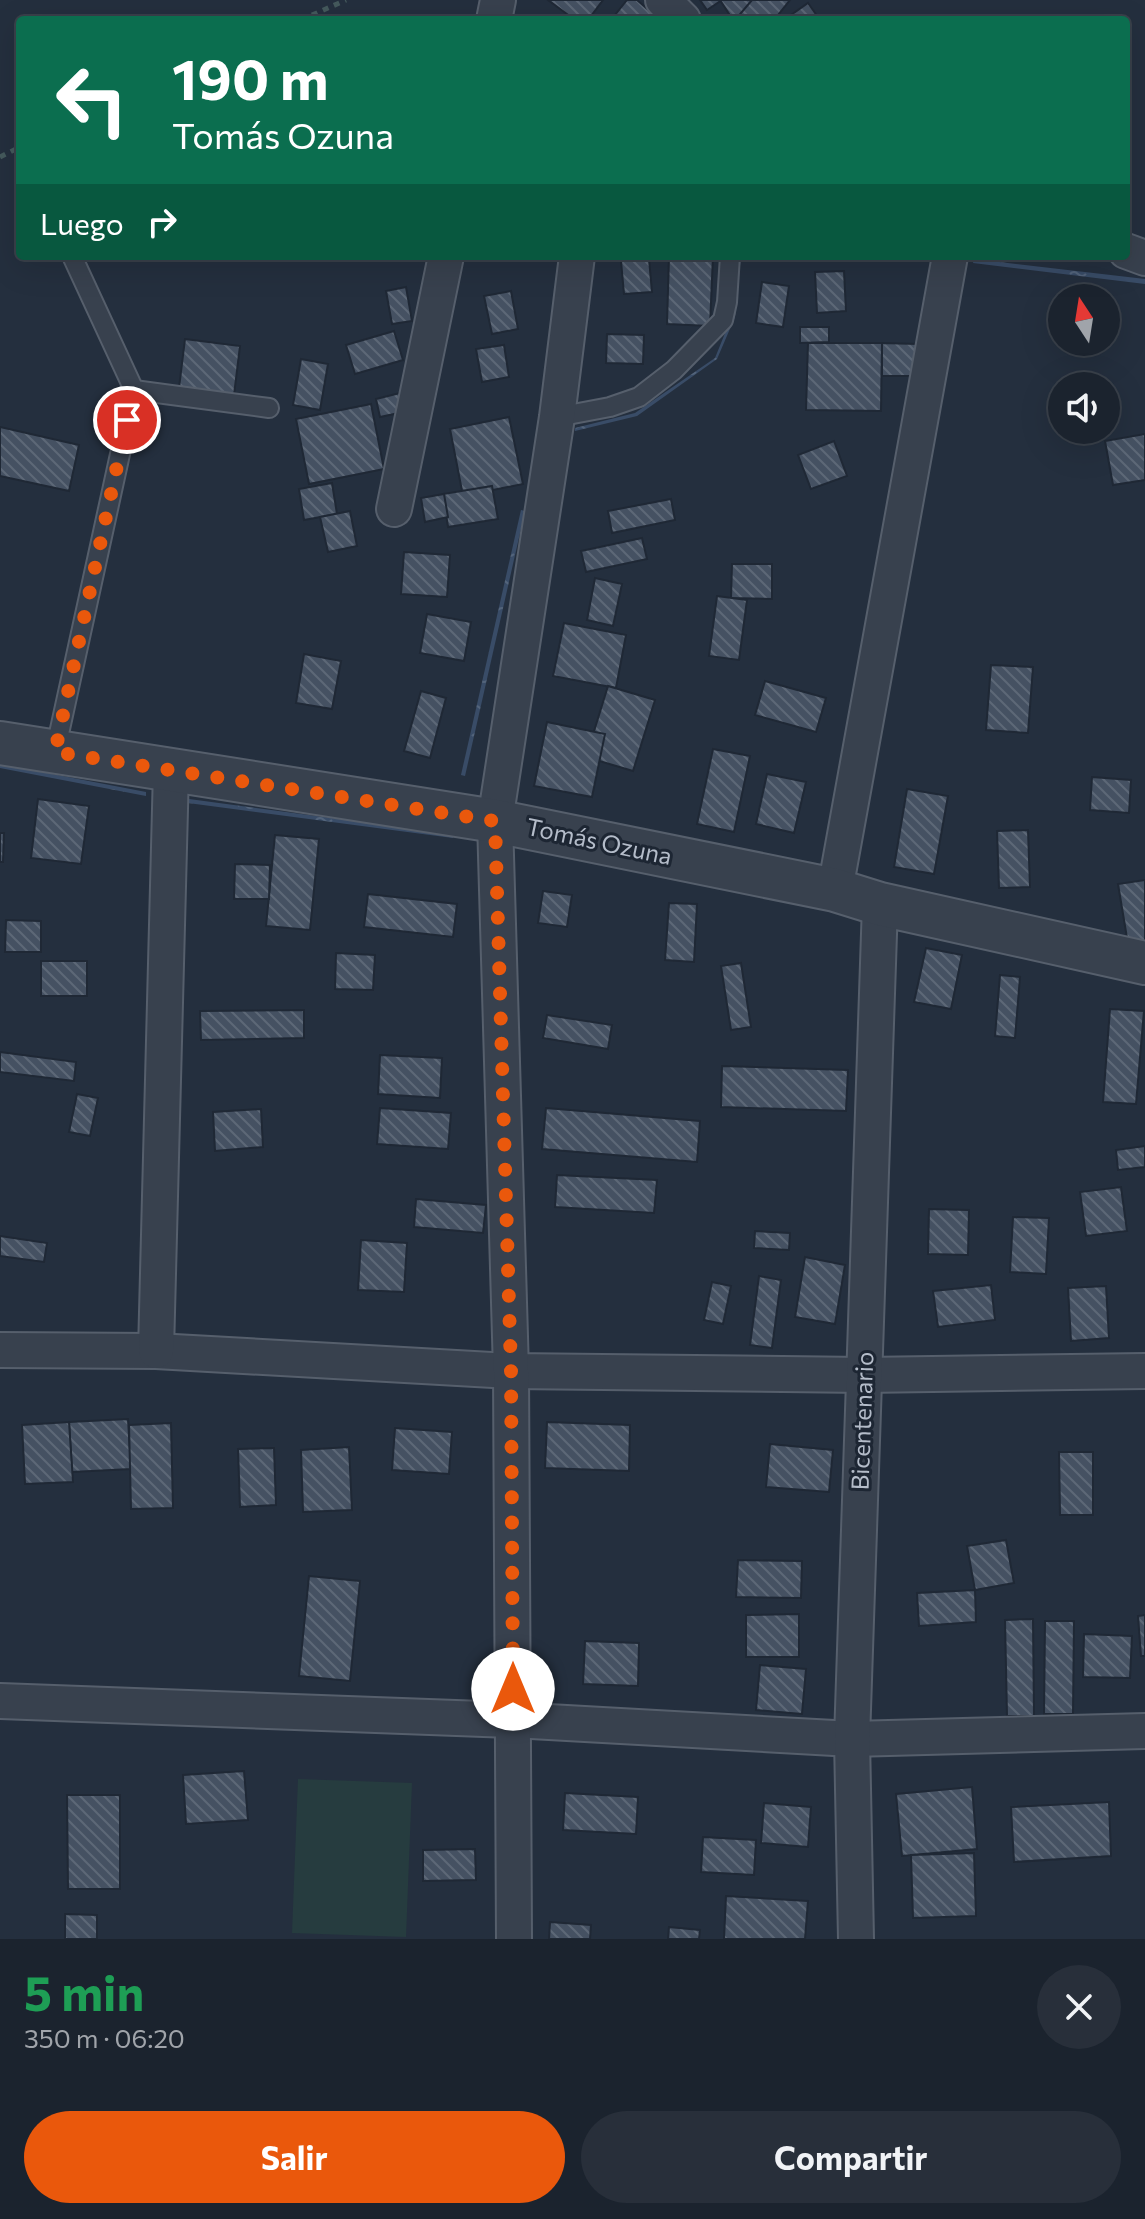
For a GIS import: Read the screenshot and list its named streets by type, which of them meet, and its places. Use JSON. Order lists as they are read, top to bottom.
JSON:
{
  "streets": {
    "street": ["Tomás Ozuna", "Bicentenario"]
  },
  "crossings": [
    ["Tomás Ozuna", "Bicentenario"]
  ],
  "north": "top",
  "page": {
    "turn": ["190 m", "Tomás Ozuna"],
    "then": "Luego",
    "heading": ["5 min", "350 m · 06:20"],
    "buttons": ["Salir", "Compartir"]
  }
}
